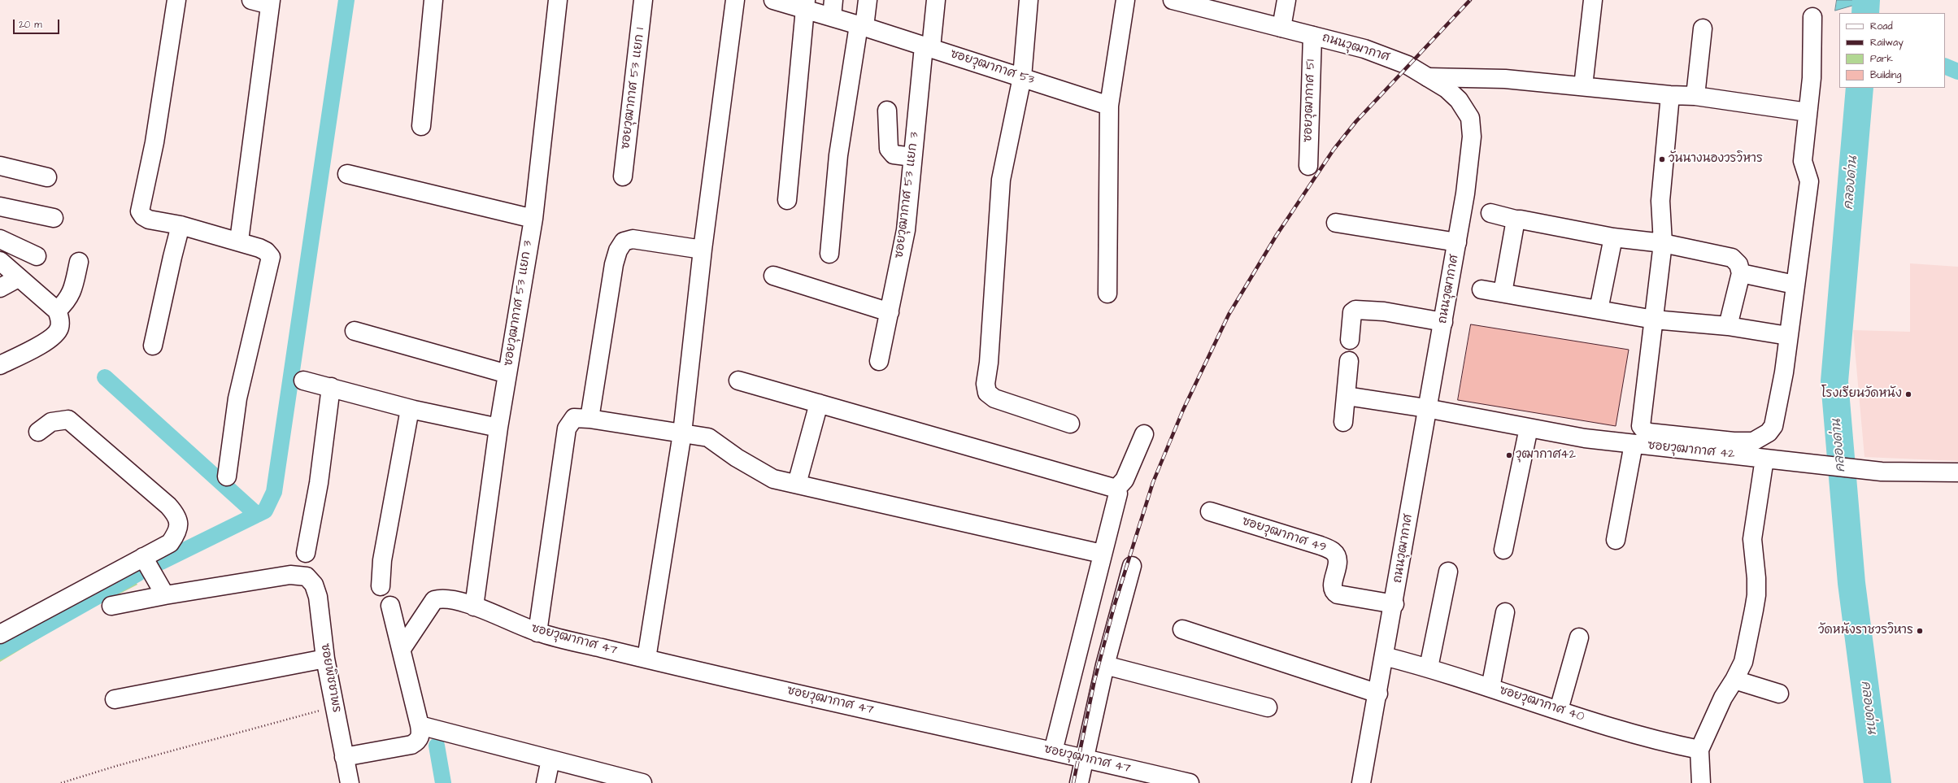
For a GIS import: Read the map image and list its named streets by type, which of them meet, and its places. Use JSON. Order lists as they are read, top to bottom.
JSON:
{
  "streets": {
    "street": [
      "ถนนวุฒากาศ",
      "ซอยวุฒากาศ 53",
      "ซอยวุฒากาศ 53 แยก 1",
      "ซอยวุฒากาศ 51",
      "ซอยวุฒากาศ 53 แยก 3",
      "ซอยวุฒากาศ 42",
      "ซอยวุฒากาศ 49",
      "ซอยวุฒากาศ 47",
      "ซอยพิชชาพร",
      "ซอยวุฒากาศ 40"
    ]
  },
  "crossings": [
    ["ถนนวุฒากาศ", "ซอยวุฒากาศ 51"],
    ["ถนนวุฒากาศ", "ซอยวุฒากาศ 42"],
    ["ถนนวุฒากาศ", "ซอยวุฒากาศ 49"],
    ["ถนนวุฒากาศ", "ซอยวุฒากาศ 40"],
    ["ซอยวุฒากาศ 53", "ซอยวุฒากาศ 53 แยก 3"],
    ["ซอยวุฒากาศ 53 แยก 3", "ซอยวุฒากาศ 47"]
  ],
  "water": ["คลองด่าน"],
  "places": [
    "วันนางนองวรวิหาร",
    "โรงเรียนวัดหนัง",
    "วุฒากาศ42",
    "วัดหนังราชวรวิหาร"
  ],
  "legend": [
    "Road",
    "Railway",
    "Park",
    "Building"
  ],
  "scale_bar": "20 m"
}
